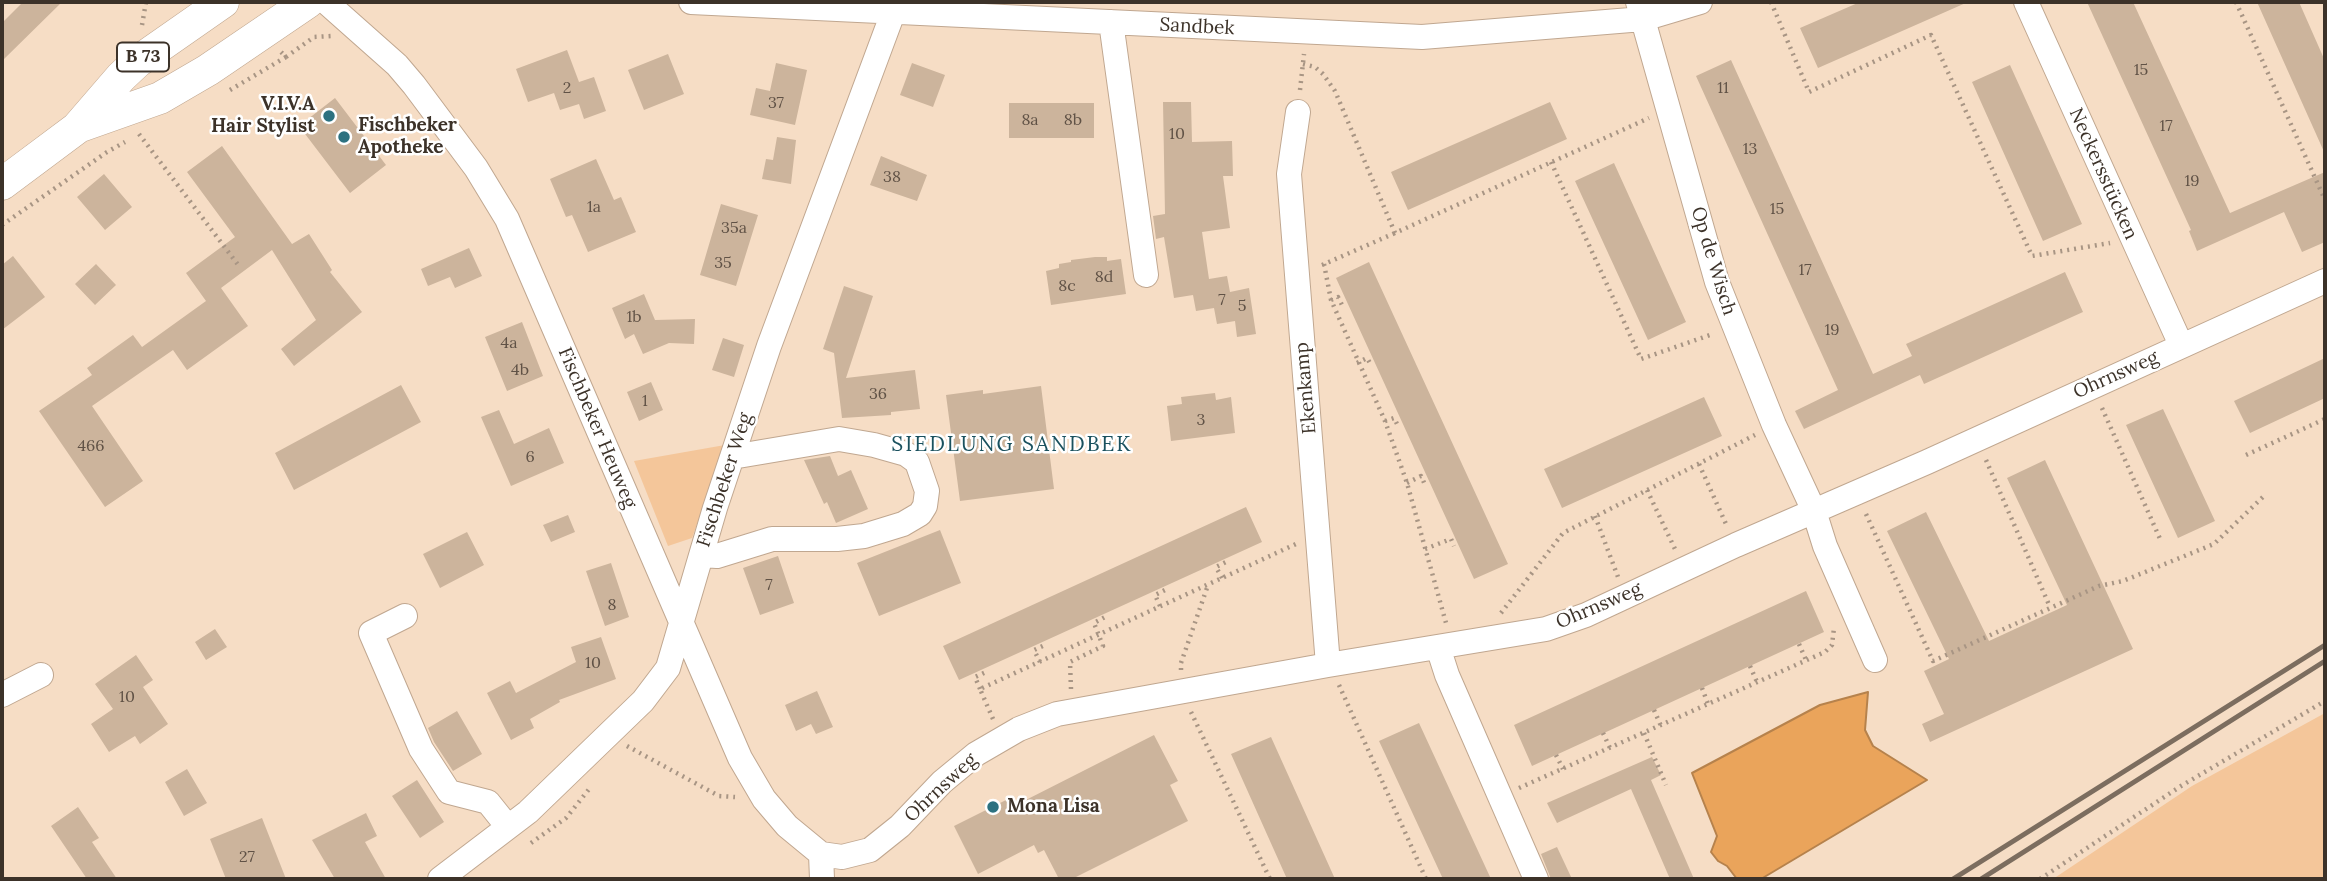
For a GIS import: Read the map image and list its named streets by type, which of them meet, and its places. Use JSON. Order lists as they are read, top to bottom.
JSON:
{
  "streets": {
    "main road": ["B 73"],
    "street": [
      "Sandbek",
      "Neckersstücken",
      "Op de Wisch",
      "Ohrnsweg",
      "Ekenkamp",
      "Fischbeker Heuweg",
      "Fischbeker Weg"
    ]
  },
  "crossings": [
    ["Sandbek", "Op de Wisch"],
    ["Sandbek", "Fischbeker Weg"],
    ["Neckersstücken", "Ohrnsweg"],
    ["Op de Wisch", "Ohrnsweg"],
    ["Ohrnsweg", "Ekenkamp"],
    ["Ohrnsweg", "Fischbeker Heuweg"],
    ["Fischbeker Heuweg", "Fischbeker Weg"]
  ],
  "districts": ["SIEDLUNG SANDBEK"],
  "places": ["V.I.V.A Hair Stylist", "Fischbeker Apotheke", "Mona Lisa"],
  "house_numbers": [
    "15",
    "2",
    "11",
    "37",
    "8a",
    "8b",
    "17",
    "10",
    "13",
    "38",
    "19",
    "1a",
    "15",
    "35a",
    "35",
    "17",
    "8d",
    "8c",
    "7",
    "5",
    "1b",
    "19",
    "4a",
    "4b",
    "36",
    "1",
    "3",
    "466",
    "6",
    "7",
    "8",
    "10",
    "10",
    "27"
  ]
}
